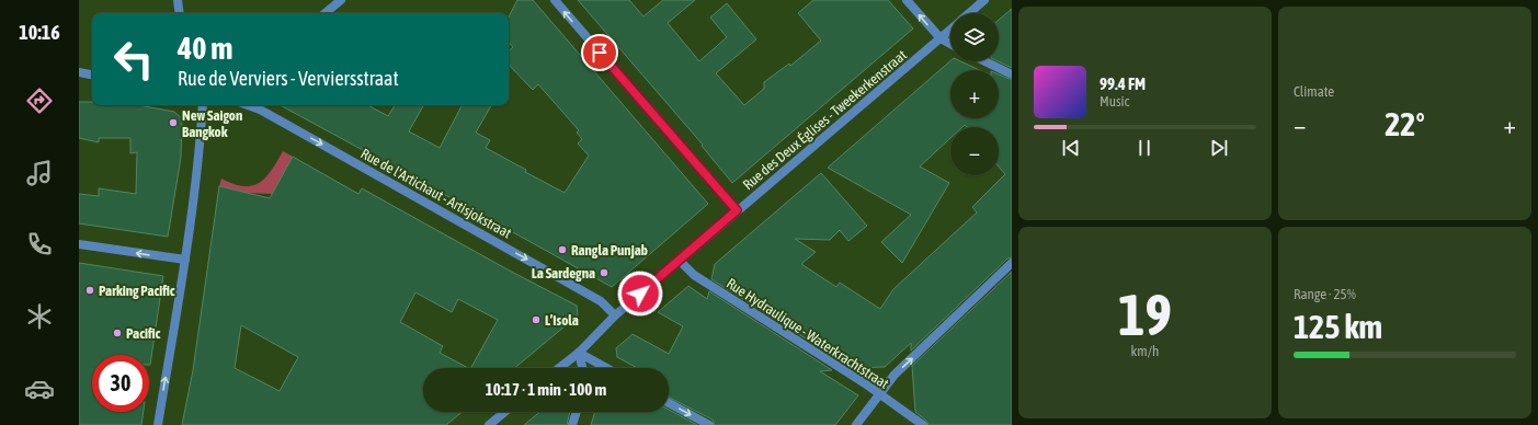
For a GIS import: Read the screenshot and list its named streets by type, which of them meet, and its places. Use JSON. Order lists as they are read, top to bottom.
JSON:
{
  "streets": {
    "street": ["Rue des Deux Églises - Tweekerkenstraat", "Rue de l'Artichaut - Artisjokstraat", "Rue Hydraulique - Waterkrachtstraat"]
  },
  "crossings": [
    ["Rue des Deux Églises - Tweekerkenstraat", "Rue de l'Artichaut - Artisjokstraat"],
    ["Rue des Deux Églises - Tweekerkenstraat", "Rue Hydraulique - Waterkrachtstraat"]
  ],
  "one_way": ["Rue de l'Artichaut - Artisjokstraat"],
  "places": [
    "New Saigon Bangkok",
    "Rangla Punjab",
    "La Sardegna",
    "Parking Pacific",
    "L’Isola",
    "Pacific"
  ],
  "page": {
    "tabs": "10:16",
    "tile": [
      "Climate",
      ["19", "km/h"],
      ["Range · 25%", "125 km"]
    ],
    "map_buttons": ["+", "−"],
    "turn": ["40 m", "Rue de Verviers - Verviersstraat"],
    "song": ["99.4 FM", "Music"],
    "heat": ["−", "22°", "+"],
    "limit": "30",
    "trip": "10:17 · 1 min · 100 m"
  }
}
